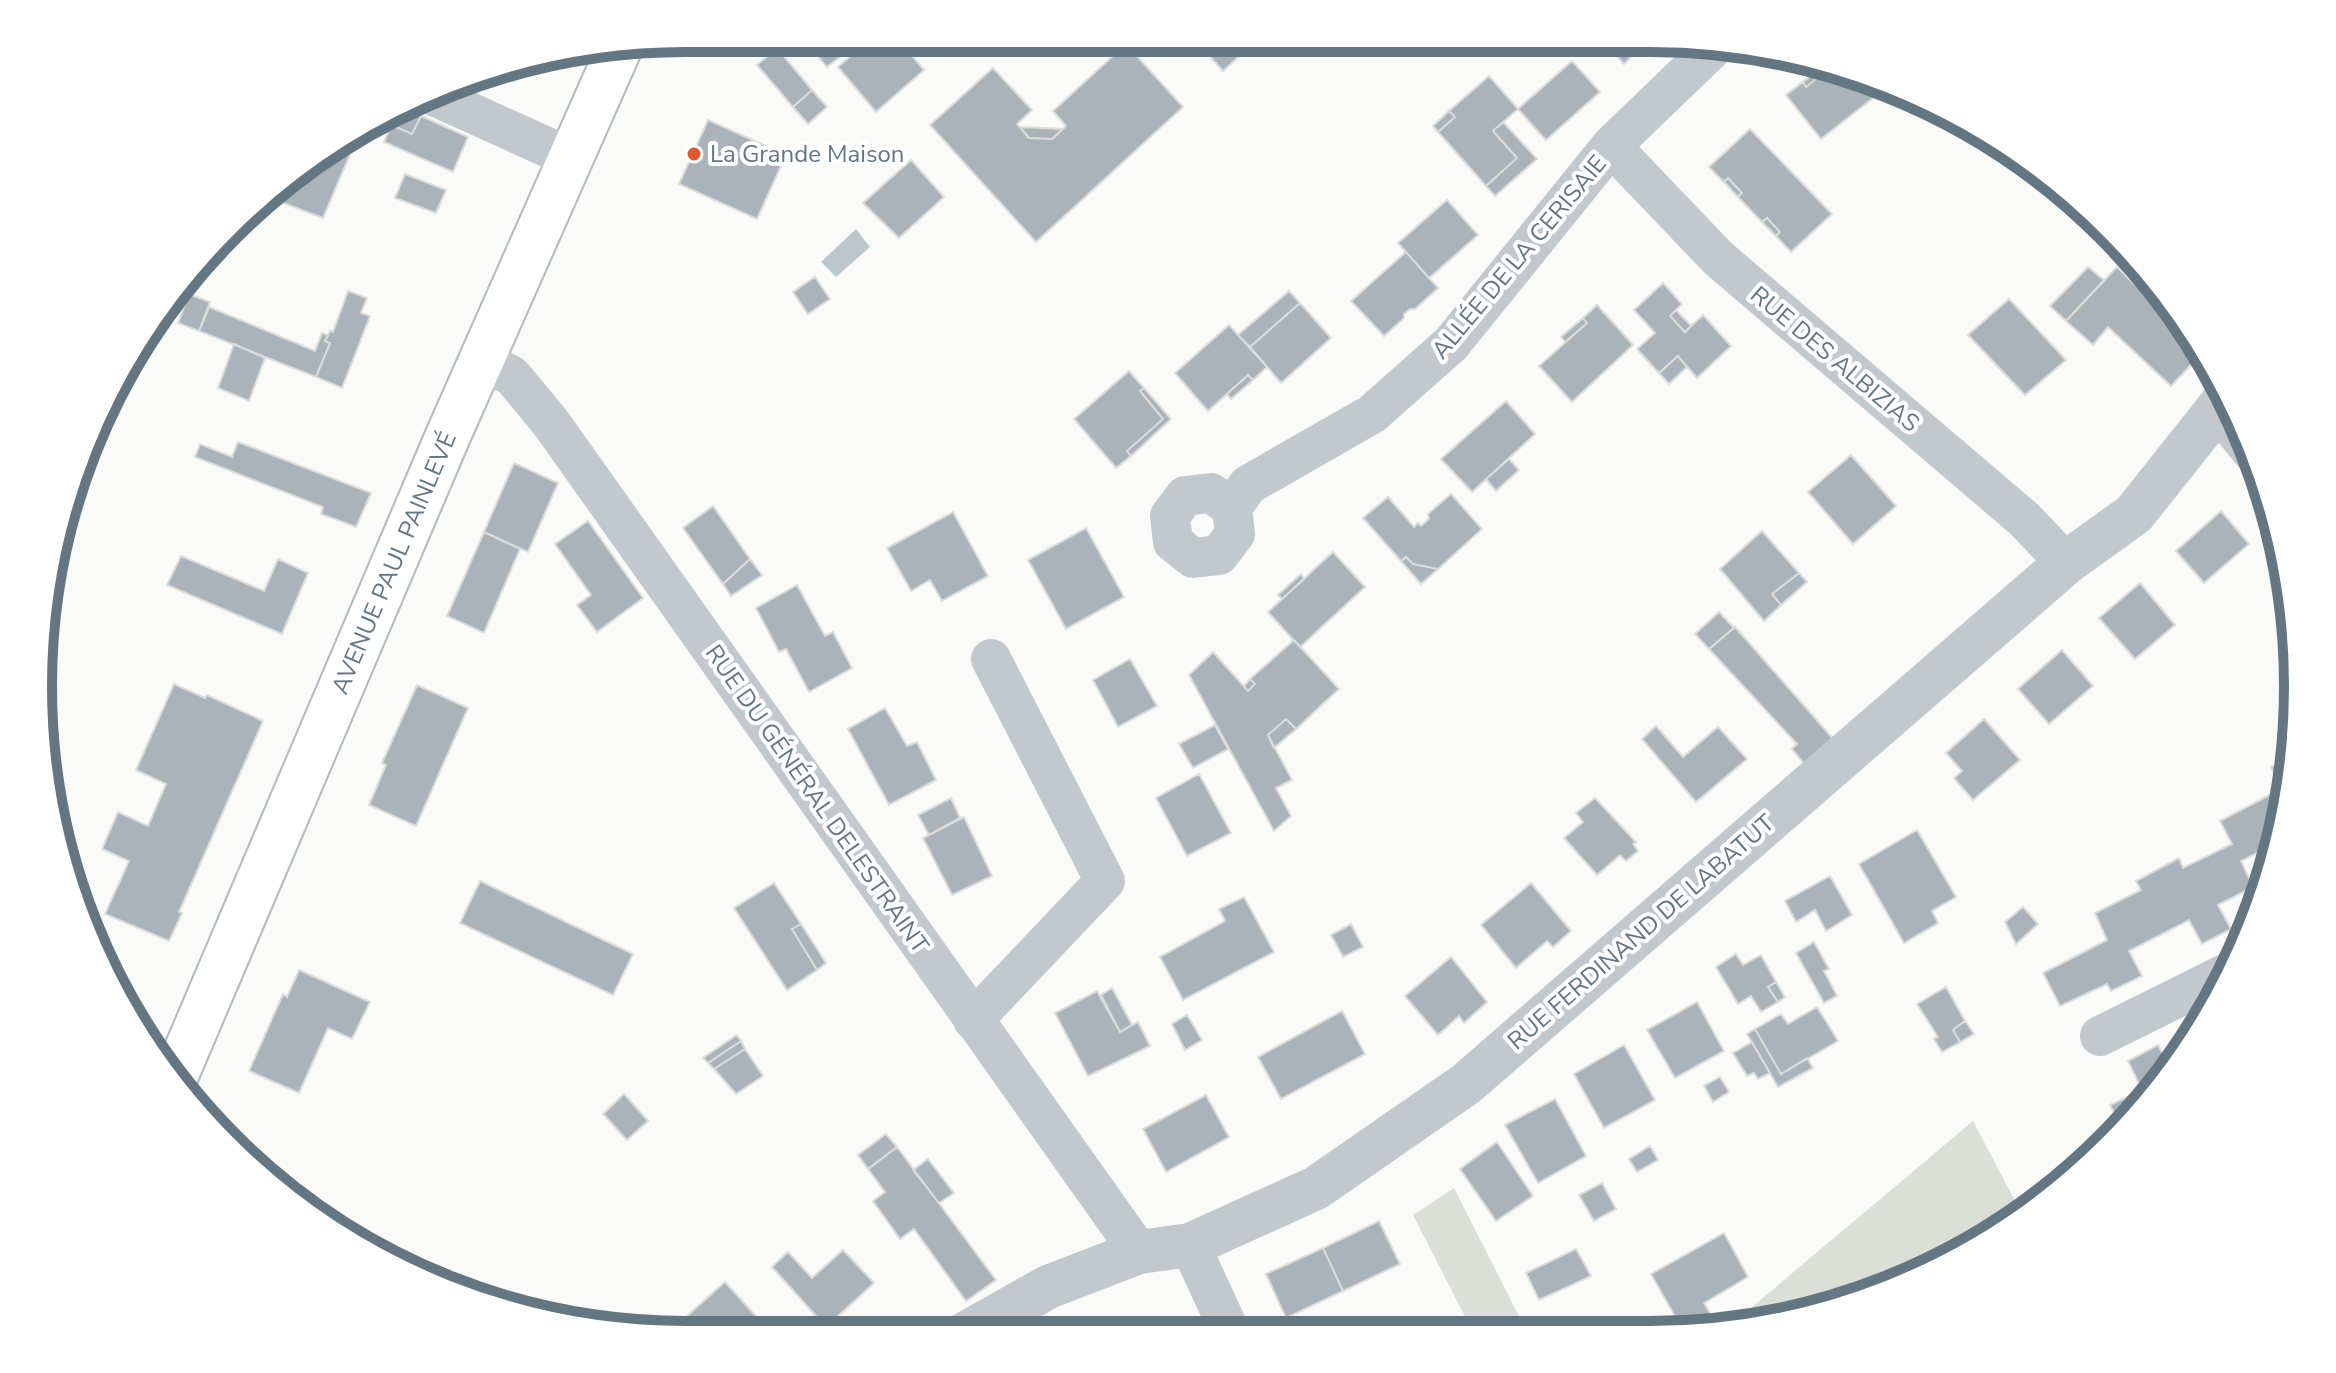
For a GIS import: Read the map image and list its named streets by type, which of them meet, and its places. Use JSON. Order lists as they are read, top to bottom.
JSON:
{
  "streets": {
    "main road": ["AVENUE PAUL PAINLEVÉ"],
    "street": [
      "ALLÉE DE LA CERISAIE",
      "RUE DES ALBIZIAS",
      "RUE DU GÉNÉRAL DELESTRAINT",
      "RUE FERDINAND DE LABATUT"
    ]
  },
  "crossings": [
    ["ALLÉE DE LA CERISAIE", "RUE DES ALBIZIAS"],
    ["RUE DES ALBIZIAS", "RUE FERDINAND DE LABATUT"],
    ["AVENUE PAUL PAINLEVÉ", "RUE DU GÉNÉRAL DELESTRAINT"],
    ["RUE DU GÉNÉRAL DELESTRAINT", "RUE FERDINAND DE LABATUT"]
  ],
  "places": ["La Grande Maison"]
}
